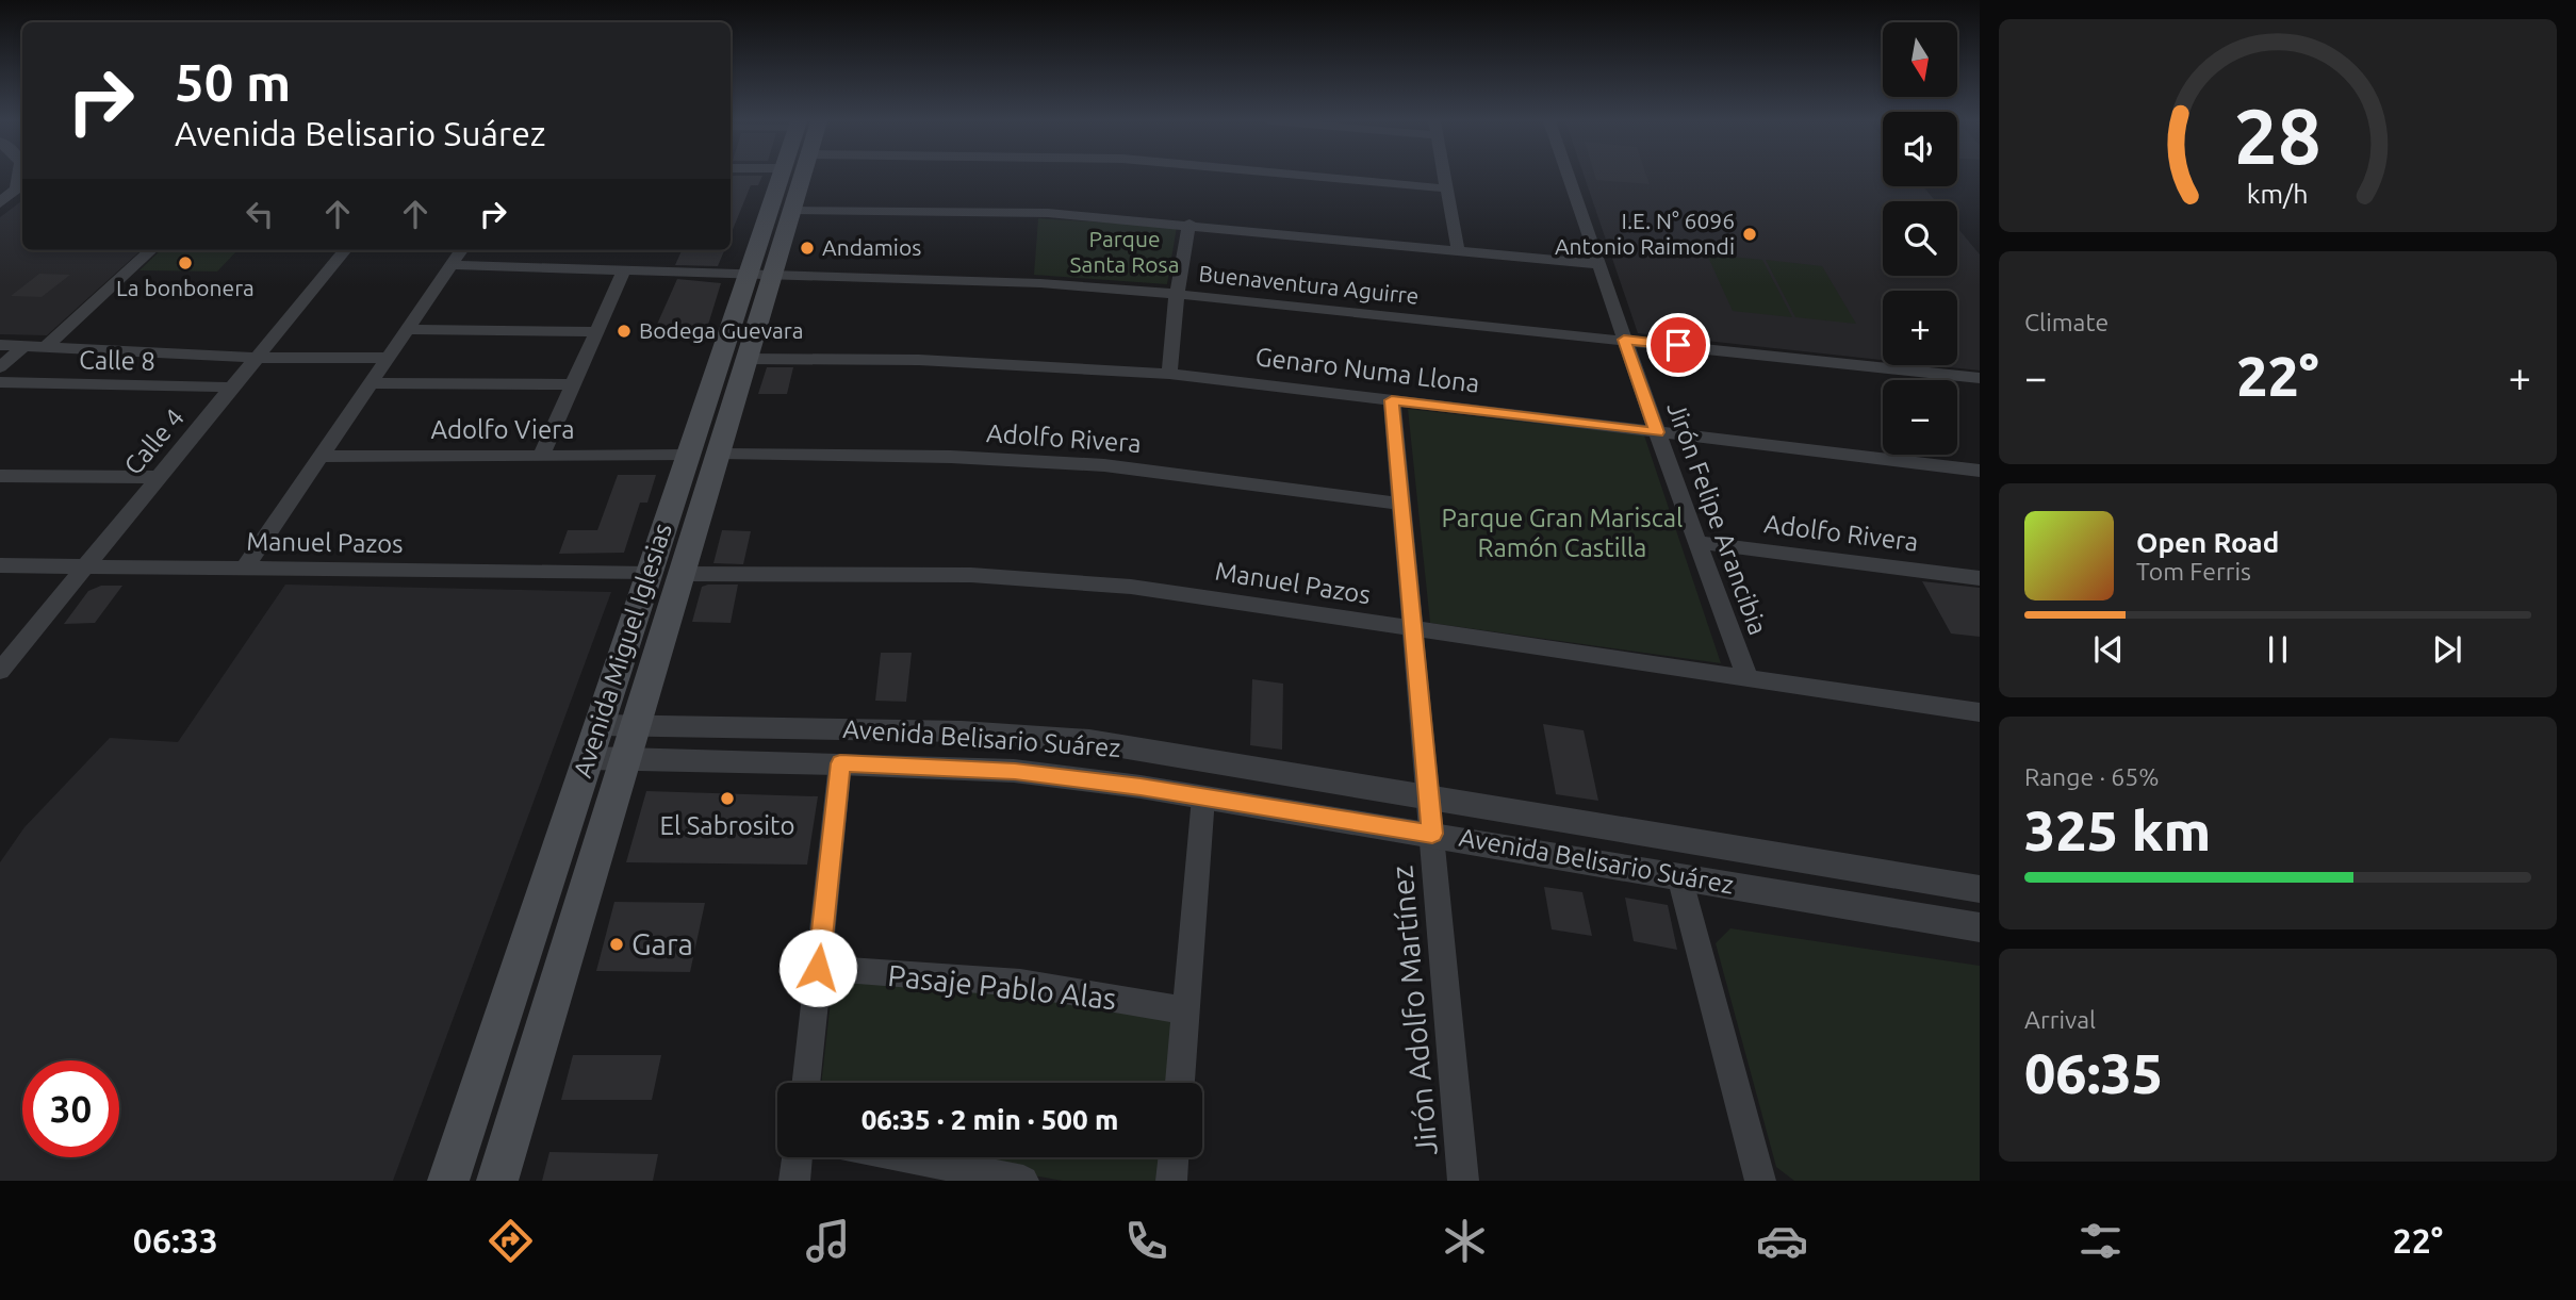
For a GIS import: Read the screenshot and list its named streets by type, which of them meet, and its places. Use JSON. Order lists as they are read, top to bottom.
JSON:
{
  "streets": {
    "main road": ["Avenida Miguel Iglesias"],
    "street": [
      "Buenaventura Aguirre",
      "Calle 8",
      "Genaro Numa Llona",
      "Adolfo Viera",
      "Adolfo Rivera",
      "Calle 4",
      "Jirón Felipe Arancibia",
      "Manuel Pazos",
      "Avenida Belisario Suárez",
      "Pasaje Pablo Alas",
      "Jirón Adolfo Martínez"
    ]
  },
  "crossings": [
    ["Buenaventura Aguirre", "Jirón Felipe Arancibia"],
    ["Buenaventura Aguirre", "Avenida Miguel Iglesias"],
    ["Calle 8", "Calle 4"],
    ["Genaro Numa Llona", "Jirón Felipe Arancibia"],
    ["Genaro Numa Llona", "Avenida Miguel Iglesias"],
    ["Genaro Numa Llona", "Jirón Adolfo Martínez"],
    ["Adolfo Viera", "Avenida Miguel Iglesias"],
    ["Adolfo Rivera", "Jirón Felipe Arancibia"],
    ["Adolfo Rivera", "Avenida Miguel Iglesias"],
    ["Adolfo Rivera", "Jirón Adolfo Martínez"],
    ["Calle 4", "Manuel Pazos"],
    ["Jirón Felipe Arancibia", "Manuel Pazos"],
    ["Manuel Pazos", "Avenida Miguel Iglesias"],
    ["Manuel Pazos", "Jirón Adolfo Martínez"],
    ["Avenida Miguel Iglesias", "Avenida Belisario Suárez"],
    ["Avenida Belisario Suárez", "Jirón Adolfo Martínez"]
  ],
  "parks": ["Parque Santa Rosa", "Parque Gran Mariscal Ramón Castilla"],
  "places": [
    "I.E. N° 6096 Antonio Raimondi",
    "Andamios",
    "La bonbonera",
    "Bodega Guevara",
    "El Sabrosito",
    "Gara"
  ],
  "north": "bottom",
  "page": {
    "map_buttons": ["+", "−"],
    "turn": ["50 m", "Avenida Belisario Suárez"],
    "tile": [
      "Climate",
      ["Range · 65%", "325 km"],
      ["Arrival", "06:35"]
    ],
    "heat": ["−", "22°", "+"],
    "song": ["Open Road", "Tom Ferris"],
    "limit": "30",
    "trip": "06:35 · 2 min · 500 m",
    "tabs": ["06:33", "22°"],
    "gauge": ["28", "km/h"]
  }
}
